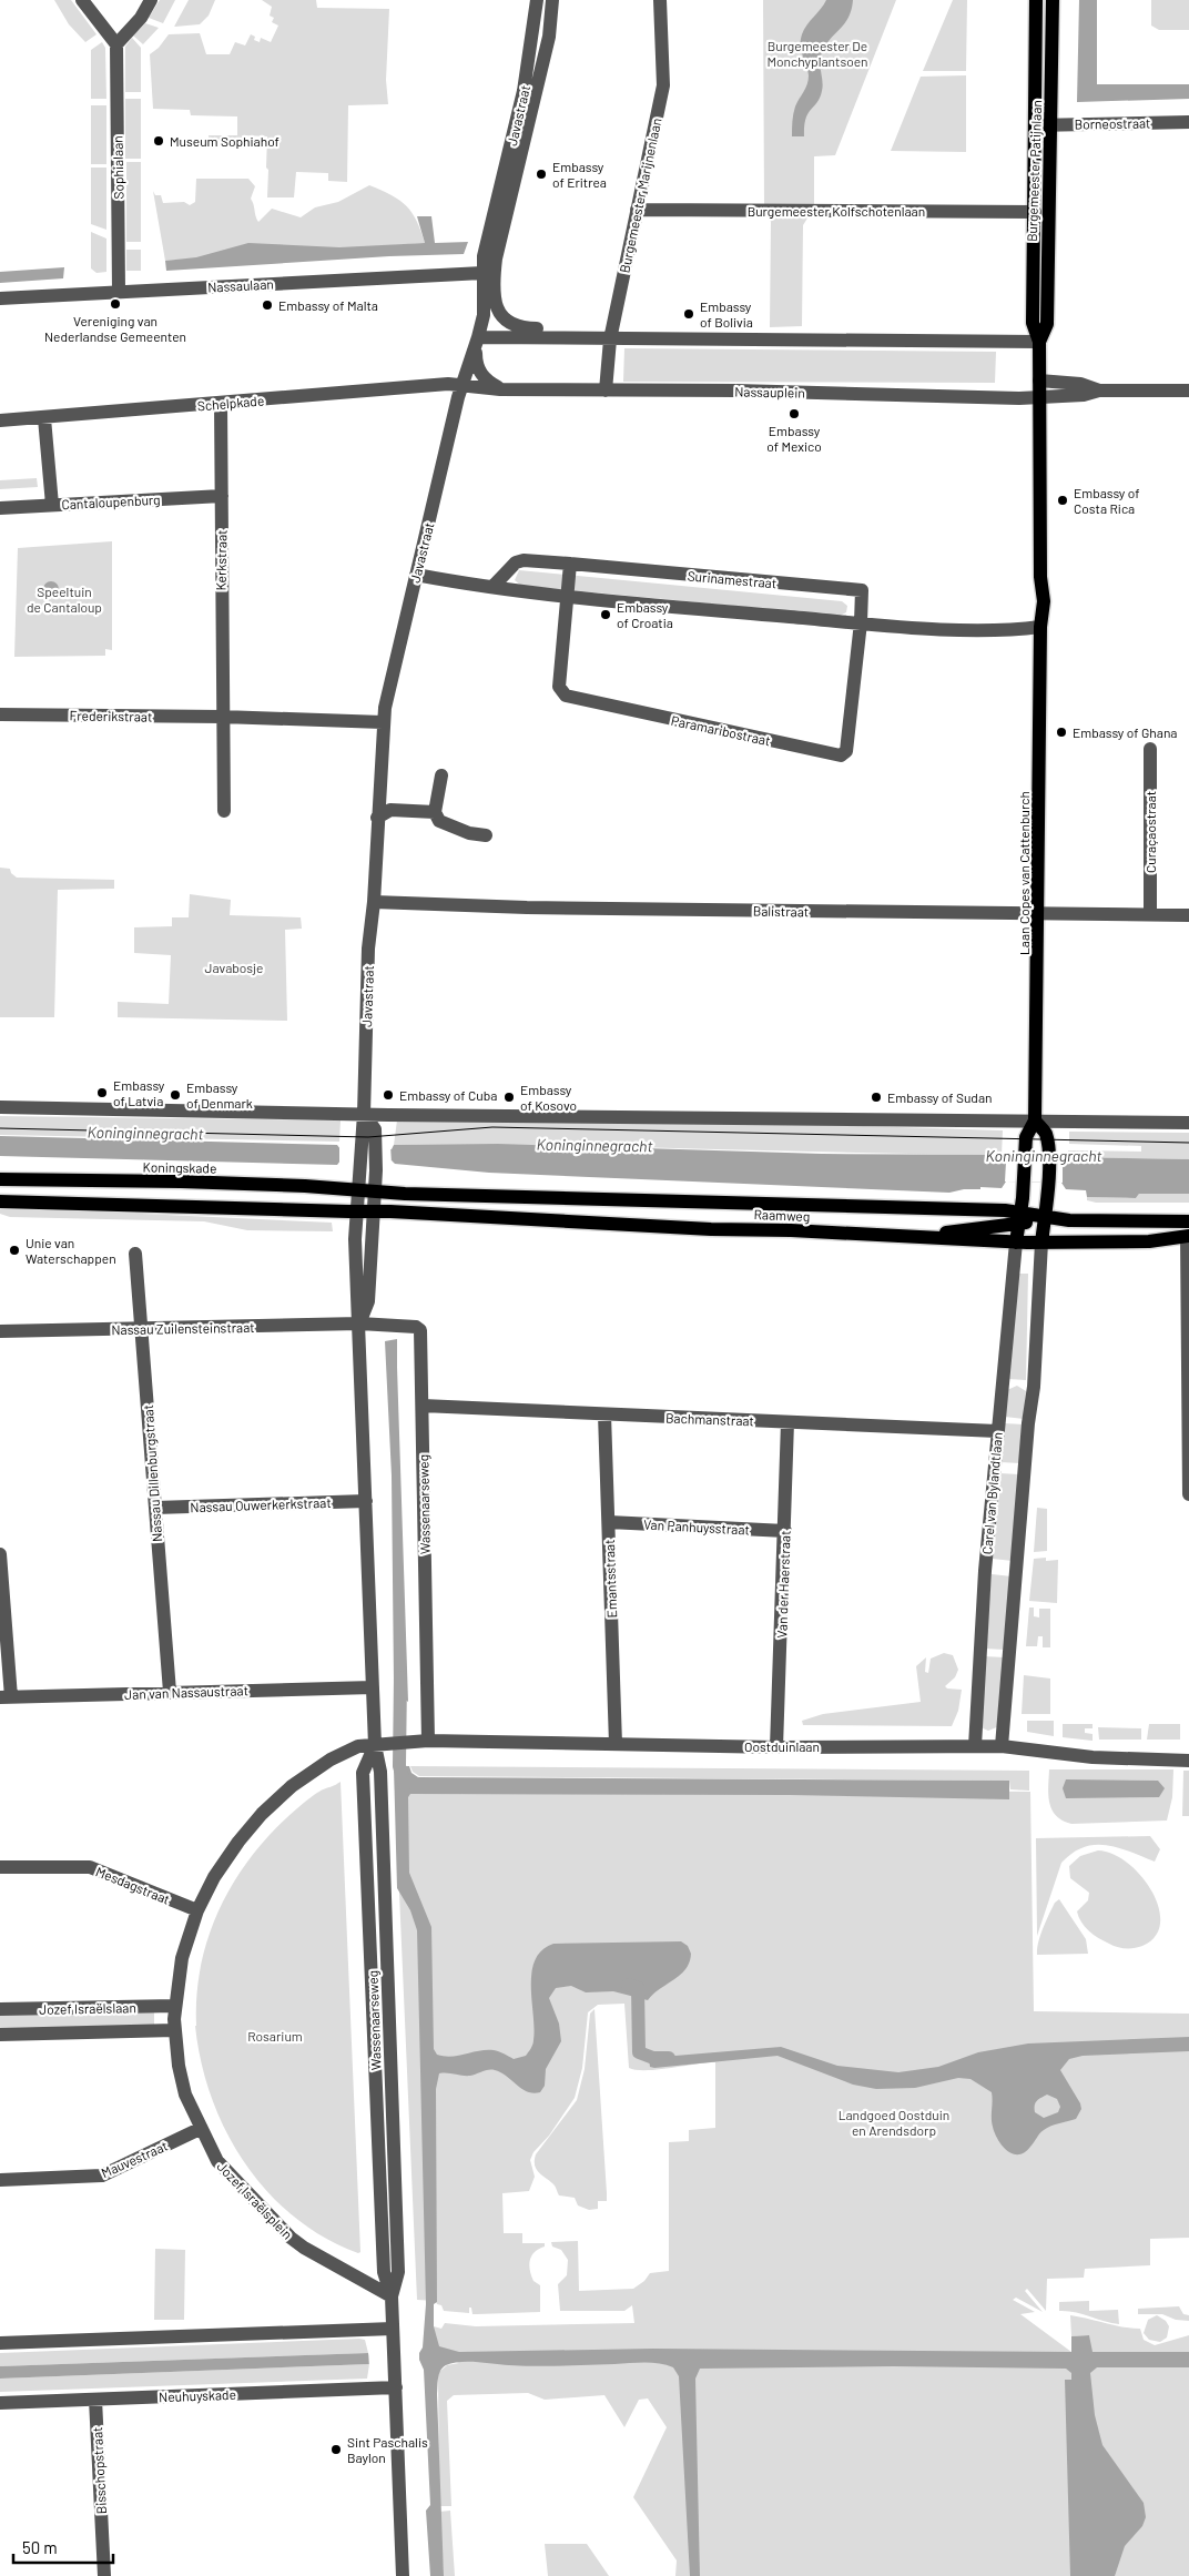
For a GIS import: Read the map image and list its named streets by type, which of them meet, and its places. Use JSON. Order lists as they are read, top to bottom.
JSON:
{
  "streets": {
    "main road": [
      "Burgemeester Patijnlaan",
      "Laan Copes van Cattenburch",
      "Koningskade",
      "Raamweg"
    ],
    "street": [
      "Javastraat",
      "Borneostraat",
      "Sophialaan",
      "Burgemeester Marijnenlaan",
      "Burgemeester Kolfschotenlaan",
      "Nassaulaan",
      "Nassauplein",
      "Schelpkade",
      "Cantaloupenburg",
      "Kerkstraat",
      "Surinamestraat",
      "Frederikstraat",
      "Paramaribostraat",
      "Curaçaostraat",
      "Balistraat",
      "Nassau Zuilensteinstraat",
      "Bachmanstraat",
      "Nassau Dillenburgstraat",
      "Carel van Bylandtlaan",
      "Nassau Ouwerkerkstraat",
      "Wassenaarseweg",
      "Van Panhuysstraat",
      "Emantsstraat",
      "Van der Haerstraat",
      "Jan van Nassaustraat",
      "Oostduinlaan",
      "Mesdagstraat",
      "Jozef Israëlslaan",
      "Mauvestraat",
      "Jozef Israëlsplein",
      "Neuhuyskade",
      "Bisschopstraat"
    ]
  },
  "crossings": [
    ["Javastraat", "Burgemeester Marijnenlaan"],
    ["Javastraat", "Nassaulaan"],
    ["Javastraat", "Nassauplein"],
    ["Javastraat", "Schelpkade"],
    ["Javastraat", "Frederikstraat"],
    ["Javastraat", "Balistraat"],
    ["Javastraat", "Koningskade"],
    ["Javastraat", "Raamweg"],
    ["Javastraat", "Wassenaarseweg"],
    ["Borneostraat", "Burgemeester Patijnlaan"],
    ["Sophialaan", "Nassaulaan"],
    ["Burgemeester Patijnlaan", "Burgemeester Kolfschotenlaan"],
    ["Burgemeester Patijnlaan", "Nassauplein"],
    ["Burgemeester Patijnlaan", "Laan Copes van Cattenburch"],
    ["Burgemeester Marijnenlaan", "Burgemeester Kolfschotenlaan"],
    ["Burgemeester Marijnenlaan", "Nassauplein"],
    ["Nassauplein", "Schelpkade"],
    ["Nassauplein", "Laan Copes van Cattenburch"],
    ["Schelpkade", "Kerkstraat"],
    ["Cantaloupenburg", "Kerkstraat"],
    ["Kerkstraat", "Frederikstraat"],
    ["Surinamestraat", "Paramaribostraat"],
    ["Curaçaostraat", "Balistraat"],
    ["Laan Copes van Cattenburch", "Balistraat"],
    ["Laan Copes van Cattenburch", "Raamweg"],
    ["Laan Copes van Cattenburch", "Carel van Bylandtlaan"],
    ["Koningskade", "Raamweg"],
    ["Raamweg", "Carel van Bylandtlaan"],
    ["Raamweg", "Wassenaarseweg"],
    ["Nassau Zuilensteinstraat", "Nassau Dillenburgstraat"],
    ["Nassau Zuilensteinstraat", "Wassenaarseweg"],
    ["Bachmanstraat", "Carel van Bylandtlaan"],
    ["Bachmanstraat", "Wassenaarseweg"],
    ["Bachmanstraat", "Emantsstraat"],
    ["Bachmanstraat", "Van der Haerstraat"],
    ["Nassau Dillenburgstraat", "Nassau Ouwerkerkstraat"],
    ["Nassau Dillenburgstraat", "Jan van Nassaustraat"],
    ["Carel van Bylandtlaan", "Oostduinlaan"],
    ["Nassau Ouwerkerkstraat", "Wassenaarseweg"],
    ["Wassenaarseweg", "Jan van Nassaustraat"],
    ["Wassenaarseweg", "Oostduinlaan"],
    ["Wassenaarseweg", "Jozef Israëlsplein"],
    ["Wassenaarseweg", "Neuhuyskade"],
    ["Van Panhuysstraat", "Emantsstraat"],
    ["Van Panhuysstraat", "Van der Haerstraat"],
    ["Emantsstraat", "Oostduinlaan"],
    ["Van der Haerstraat", "Oostduinlaan"],
    ["Oostduinlaan", "Jozef Israëlsplein"],
    ["Mesdagstraat", "Jozef Israëlsplein"],
    ["Jozef Israëlslaan", "Jozef Israëlsplein"],
    ["Mauvestraat", "Jozef Israëlsplein"],
    ["Neuhuyskade", "Bisschopstraat"]
  ],
  "water": ["Koninginnegracht"],
  "parks": [
    "Burgemeester De Monchyplantsoen",
    "Speeltuin de Cantaloup",
    "Javabosje",
    "Rosarium",
    "Landgoed Oostduin en Arendsdorp"
  ],
  "places": [
    "Museum Sophiahof",
    "Embassy of Eritrea",
    "Vereniging van Nederlandse Gemeenten",
    "Embassy of Malta",
    "Embassy of Bolivia",
    "Embassy of Mexico",
    "Embassy of Costa Rica",
    "Embassy of Croatia",
    "Embassy of Ghana",
    "Embassy of Latvia",
    "Embassy of Denmark",
    "Embassy of Cuba",
    "Embassy of Kosovo",
    "Embassy of Sudan",
    "Unie van Waterschappen",
    "Sint Paschalis Baylon"
  ],
  "scale_bar": "50 m"
}
